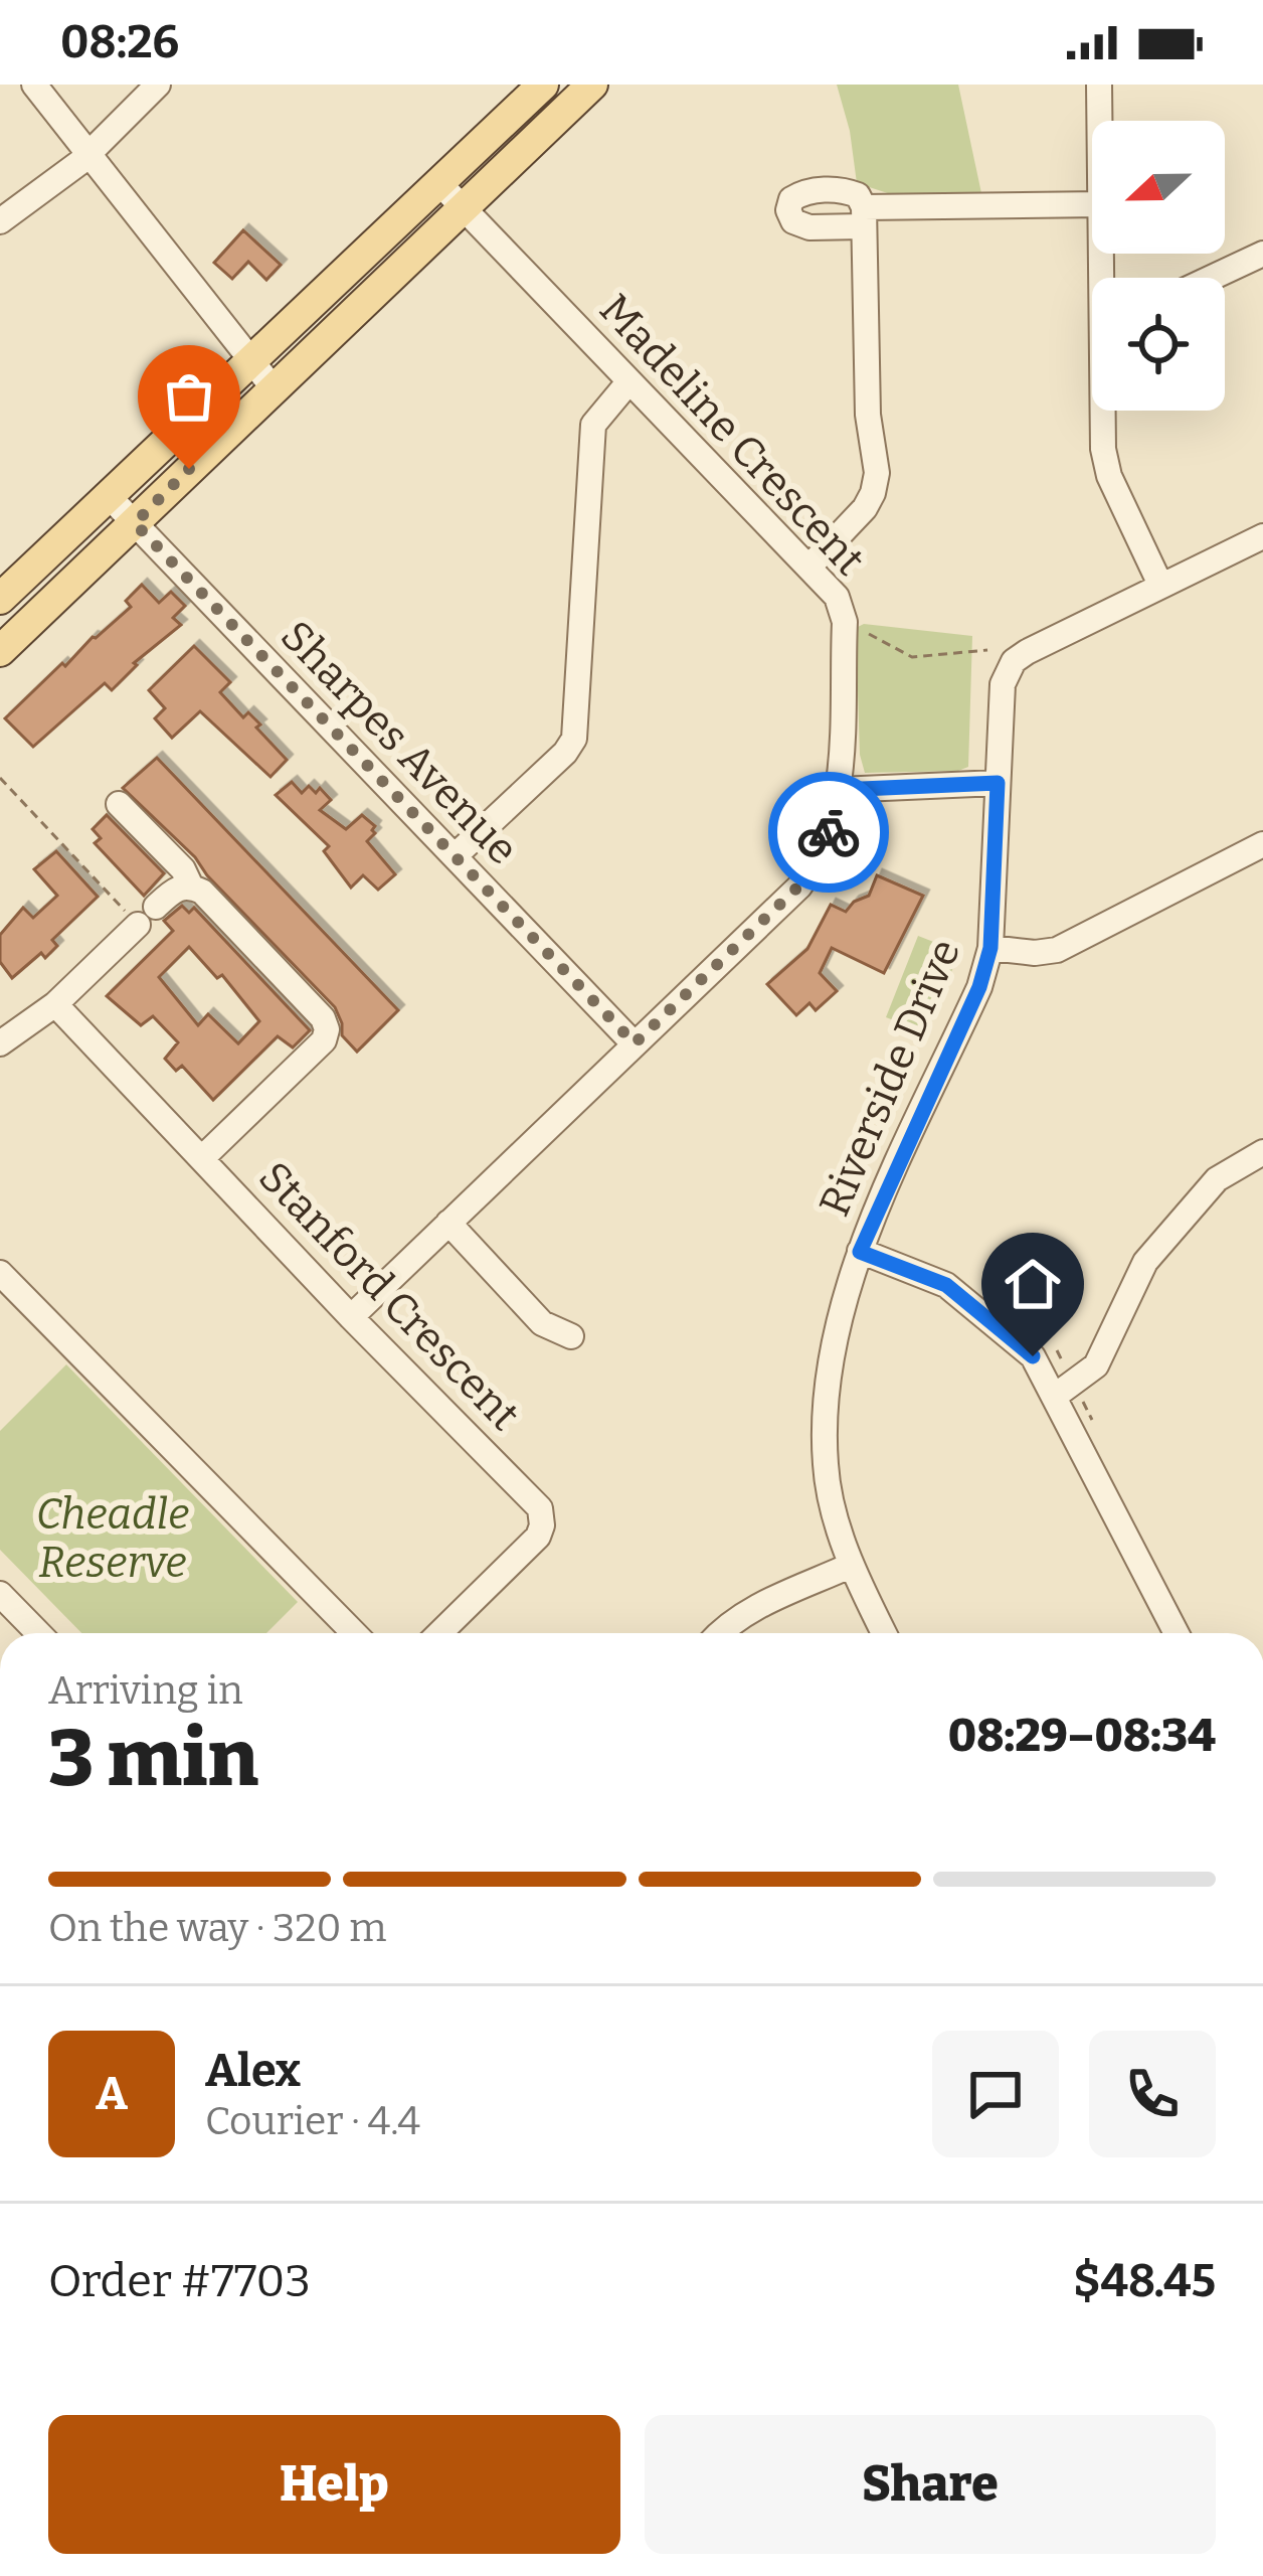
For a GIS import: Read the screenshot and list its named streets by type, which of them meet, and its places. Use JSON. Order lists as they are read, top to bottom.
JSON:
{
  "streets": {
    "street": [
      "Madeline Crescent",
      "Sharpes Avenue",
      "Riverside Drive",
      "Stanford Crescent"
    ]
  },
  "crossings": [
    ["Madeline Crescent", "Sharpes Avenue"],
    ["Madeline Crescent", "Stanford Crescent"]
  ],
  "parks": ["Cheadle Reserve"],
  "north": "left",
  "page": {
    "status": "08:26",
    "heading": ["3 min", "Arriving in", "08:29–08:34"],
    "panel": [
      "Alex",
      "Courier · 4.4",
      "Order #7703",
      "$48.45"
    ],
    "bar": "On the way · 320 m",
    "round": "A",
    "buttons": ["Help", "Share"]
  }
}
